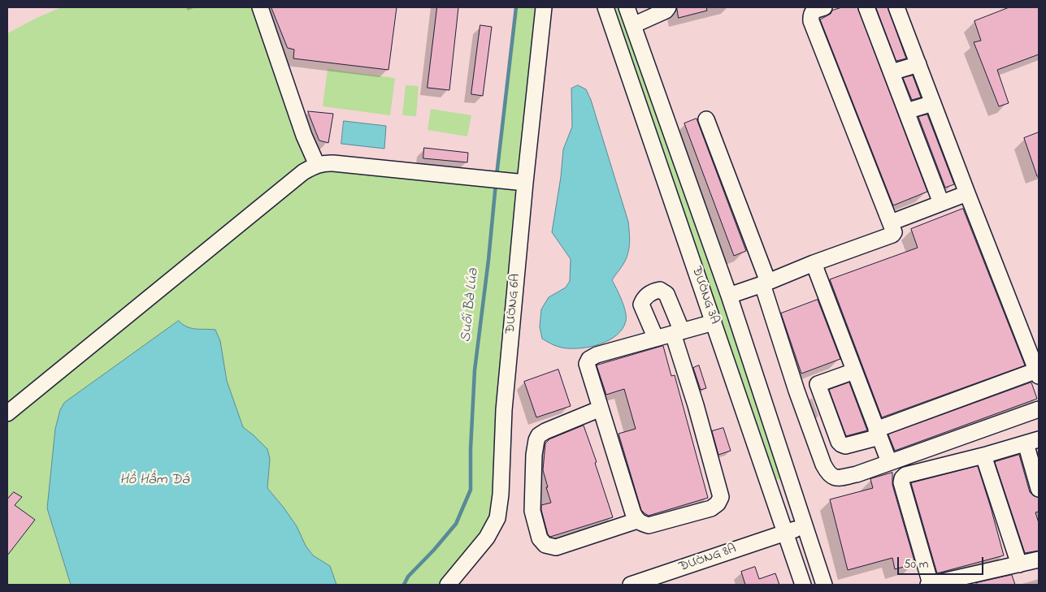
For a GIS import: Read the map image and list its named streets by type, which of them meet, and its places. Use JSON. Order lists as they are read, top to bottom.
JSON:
{
  "streets": {
    "street": ["ĐƯỜNG 3A", "ĐƯỜNG 6A", "ĐƯỜNG 8A"]
  },
  "crossings": [
    ["ĐƯỜNG 3A", "ĐƯỜNG 8A"]
  ],
  "water": ["Suối Bà Lúa", "Hồ Hầm Đá"],
  "scale_bar": "50 m"
}
